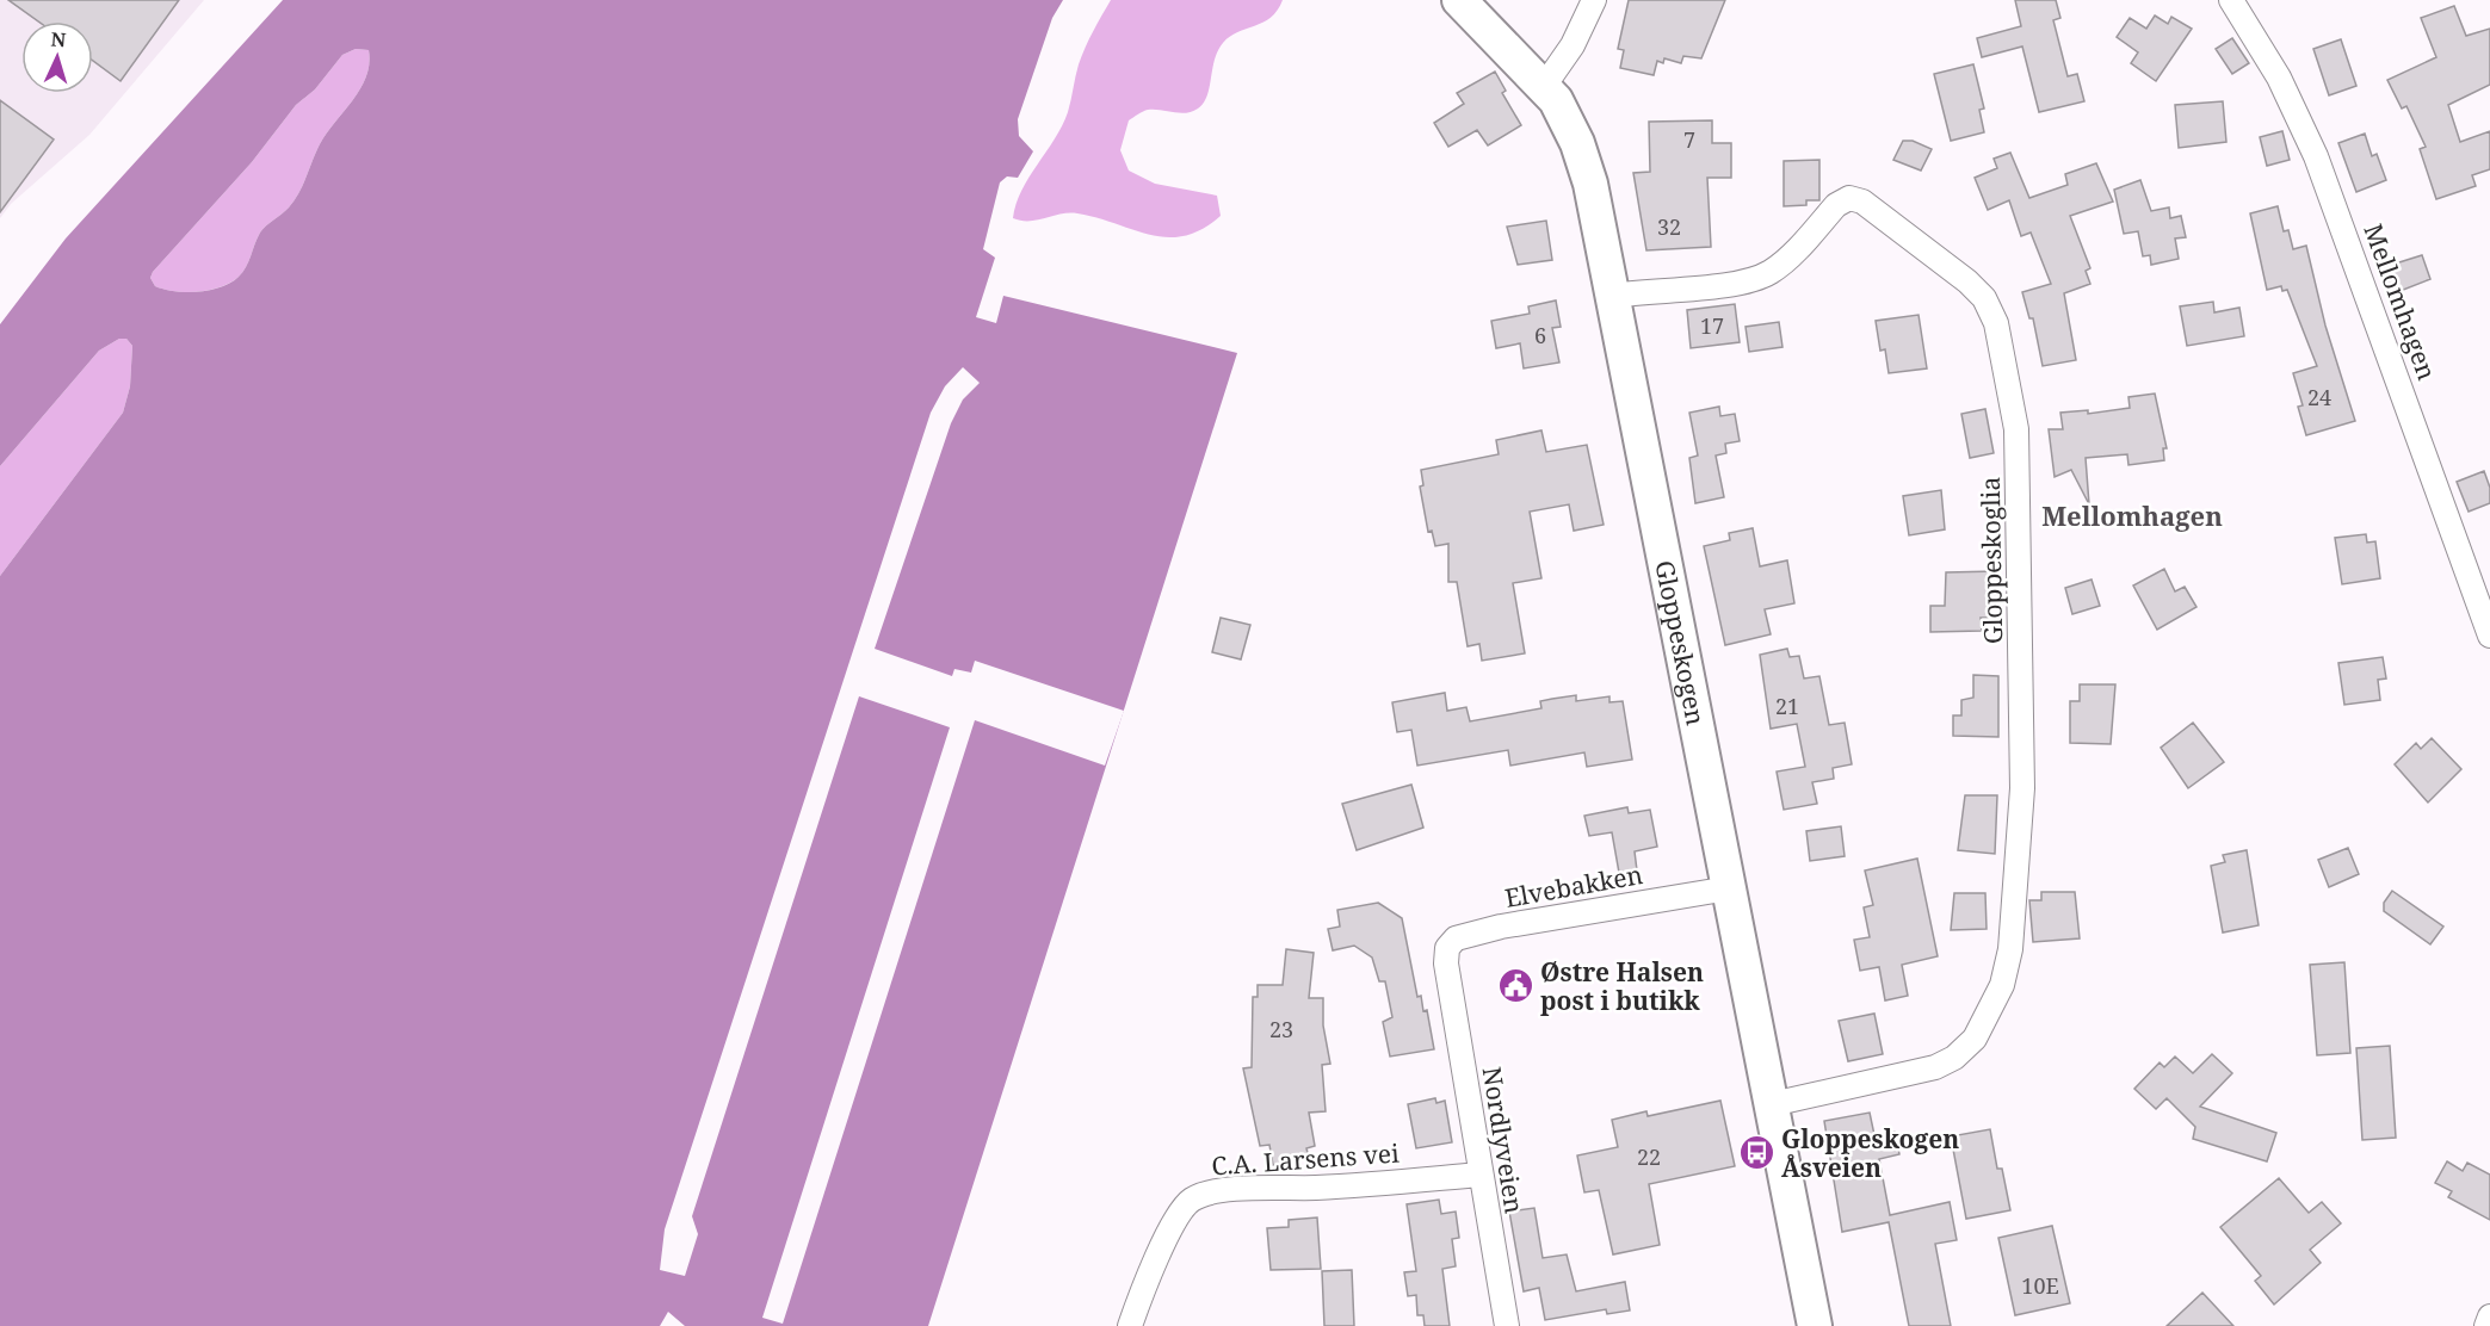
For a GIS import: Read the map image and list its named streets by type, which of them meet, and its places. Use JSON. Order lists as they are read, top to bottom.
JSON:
{
  "streets": {
    "main road": ["Gloppeskogen"],
    "street": [
      "Mellomhagen",
      "Gloppeskoglia",
      "Elvebakken",
      "Nordlyveien",
      "C.A. Larsens vei"
    ]
  },
  "crossings": [
    ["Gloppeskoglia", "Gloppeskogen"],
    ["Gloppeskogen", "Elvebakken"],
    ["Elvebakken", "Nordlyveien"],
    ["Nordlyveien", "C.A. Larsens vei"]
  ],
  "districts": ["Mellomhagen"],
  "places": {
    "public building": ["Østre Halsen post i butikk"],
    "bus stop": ["Gloppeskogen Åsveien"]
  },
  "house_numbers": [
    "7",
    "32",
    "17",
    "6",
    "24",
    "21",
    "23",
    "22",
    "10E"
  ],
  "north": "top"
}
